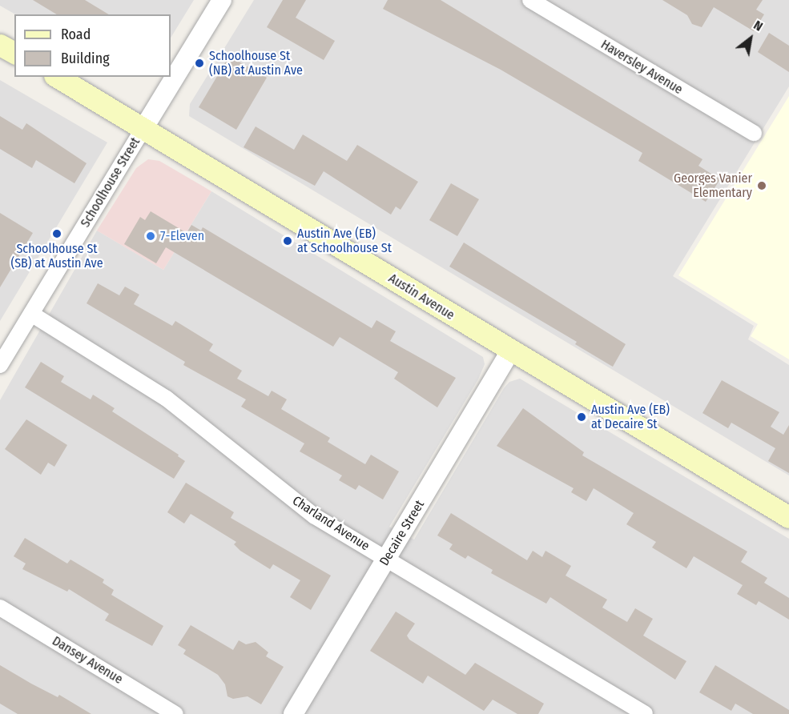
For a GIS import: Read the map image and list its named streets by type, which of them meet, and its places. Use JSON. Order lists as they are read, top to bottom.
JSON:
{
  "streets": {
    "main road": ["Austin Avenue"],
    "street": [
      "Haversley Avenue",
      "Schoolhouse Street",
      "Charland Avenue",
      "Decaire Street",
      "Dansey Avenue"
    ]
  },
  "crossings": [
    ["Schoolhouse Street", "Austin Avenue"],
    ["Schoolhouse Street", "Charland Avenue"],
    ["Austin Avenue", "Decaire Street"],
    ["Charland Avenue", "Decaire Street"]
  ],
  "places": [
    "Schoolhouse St (NB) at Austin Ave",
    "Georges Vanier Elementary",
    "Schoolhouse St (SB) at Austin Ave",
    "7-Eleven",
    "Austin Ave (EB) at Schoolhouse St",
    "Austin Ave (EB) at Decaire St"
  ],
  "legend": ["Road", "Building"],
  "north": "top right"
}
